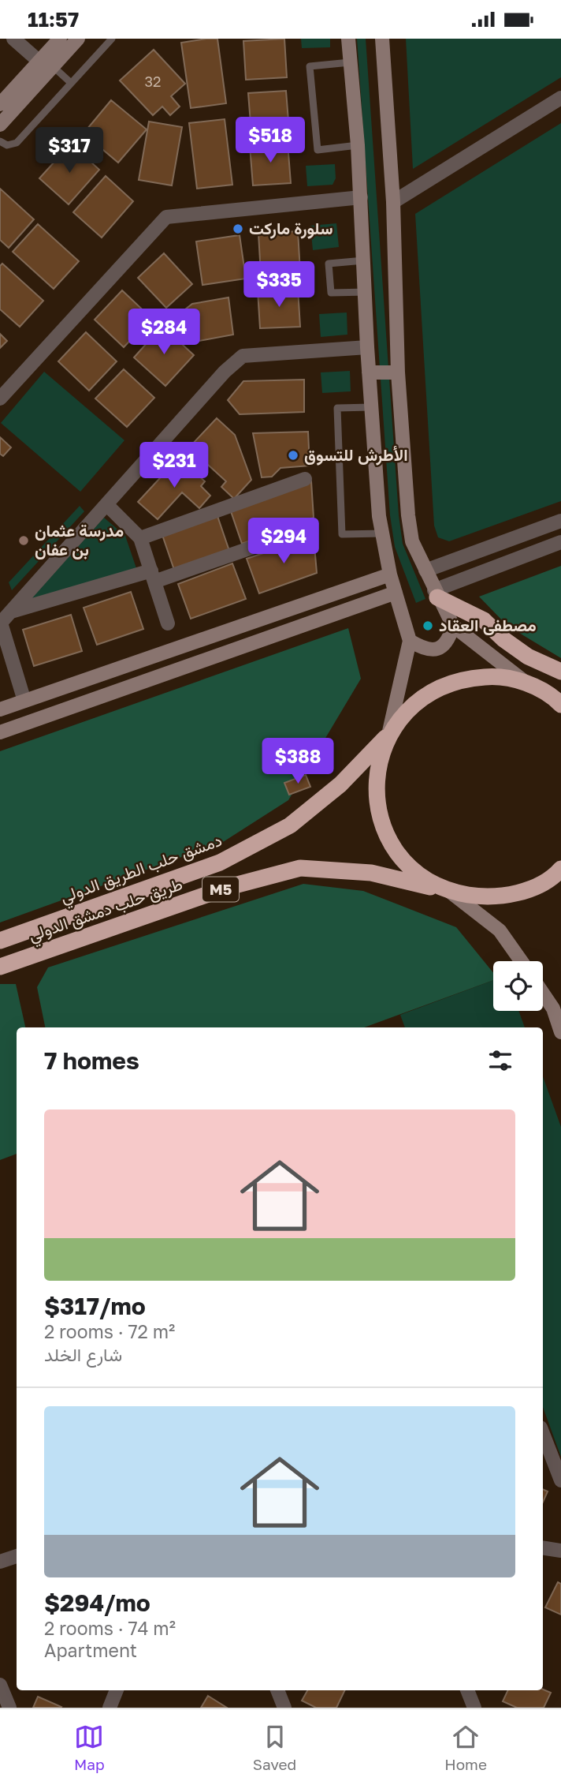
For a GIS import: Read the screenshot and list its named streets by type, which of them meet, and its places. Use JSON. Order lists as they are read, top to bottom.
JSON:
{
  "streets": {
    "highway": ["دمشق حلب الطريق الدولي", "M5", "طريق حلب دمشق الدولي"]
  },
  "places": [
    "سلورة ماركت",
    "الأطرش للتسوق",
    "مدرسة عثمان بن عفان",
    "مصطفى العقاد"
  ],
  "house_numbers": ["32"],
  "page": {
    "status": "11:57",
    "price": [
      "$518",
      "$317",
      "$335",
      "$284",
      "$231",
      "$294",
      "$388"
    ],
    "heading": "7 homes",
    "list": [
      {
        "name": "$317/mo",
        "note": "2 rooms · 72 m² · شارع الخلد"
      },
      {
        "name": "$294/mo",
        "note": "2 rooms · 74 m² · Apartment"
      }
    ],
    "tabs": ["Map", "Saved", "Home"]
  }
}
